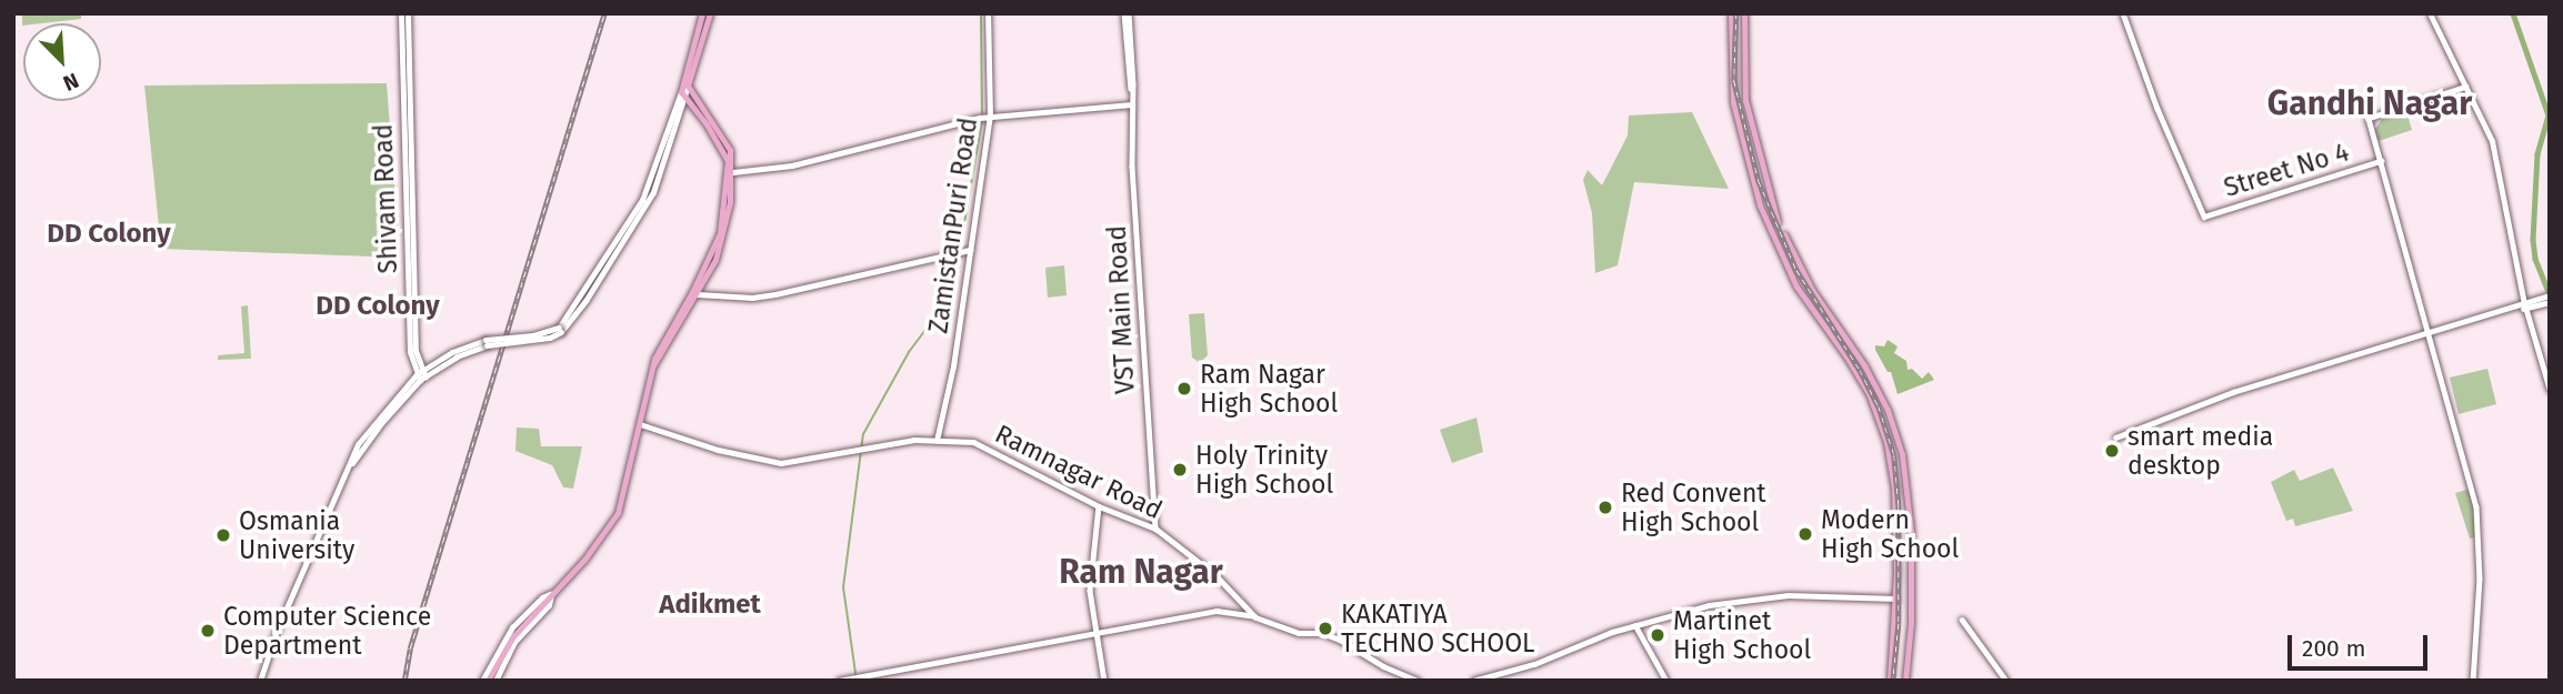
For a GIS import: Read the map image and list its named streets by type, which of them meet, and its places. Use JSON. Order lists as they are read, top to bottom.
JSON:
{
  "streets": {
    "main road": ["Shivam Road", "Ramnagar Road"],
    "street": ["Street No 4", "ZamistanPuri Road", "VST Main Road"]
  },
  "crossings": [
    ["ZamistanPuri Road", "Ramnagar Road"],
    ["VST Main Road", "Ramnagar Road"]
  ],
  "districts": [
    "Gandhi Nagar",
    "DD Colony",
    "DD Colony",
    "Ram Nagar",
    "Adikmet"
  ],
  "places": [
    "Ram Nagar High School",
    "smart media desktop",
    "Holy Trinity High School",
    "Red Convent High School",
    "Modern High School",
    "Osmania University",
    "KAKATIYA TECHNO SCHOOL",
    "Computer Science Department",
    "Martinet High School"
  ],
  "scale_bar": "200 m",
  "north": "bottom right"
}
